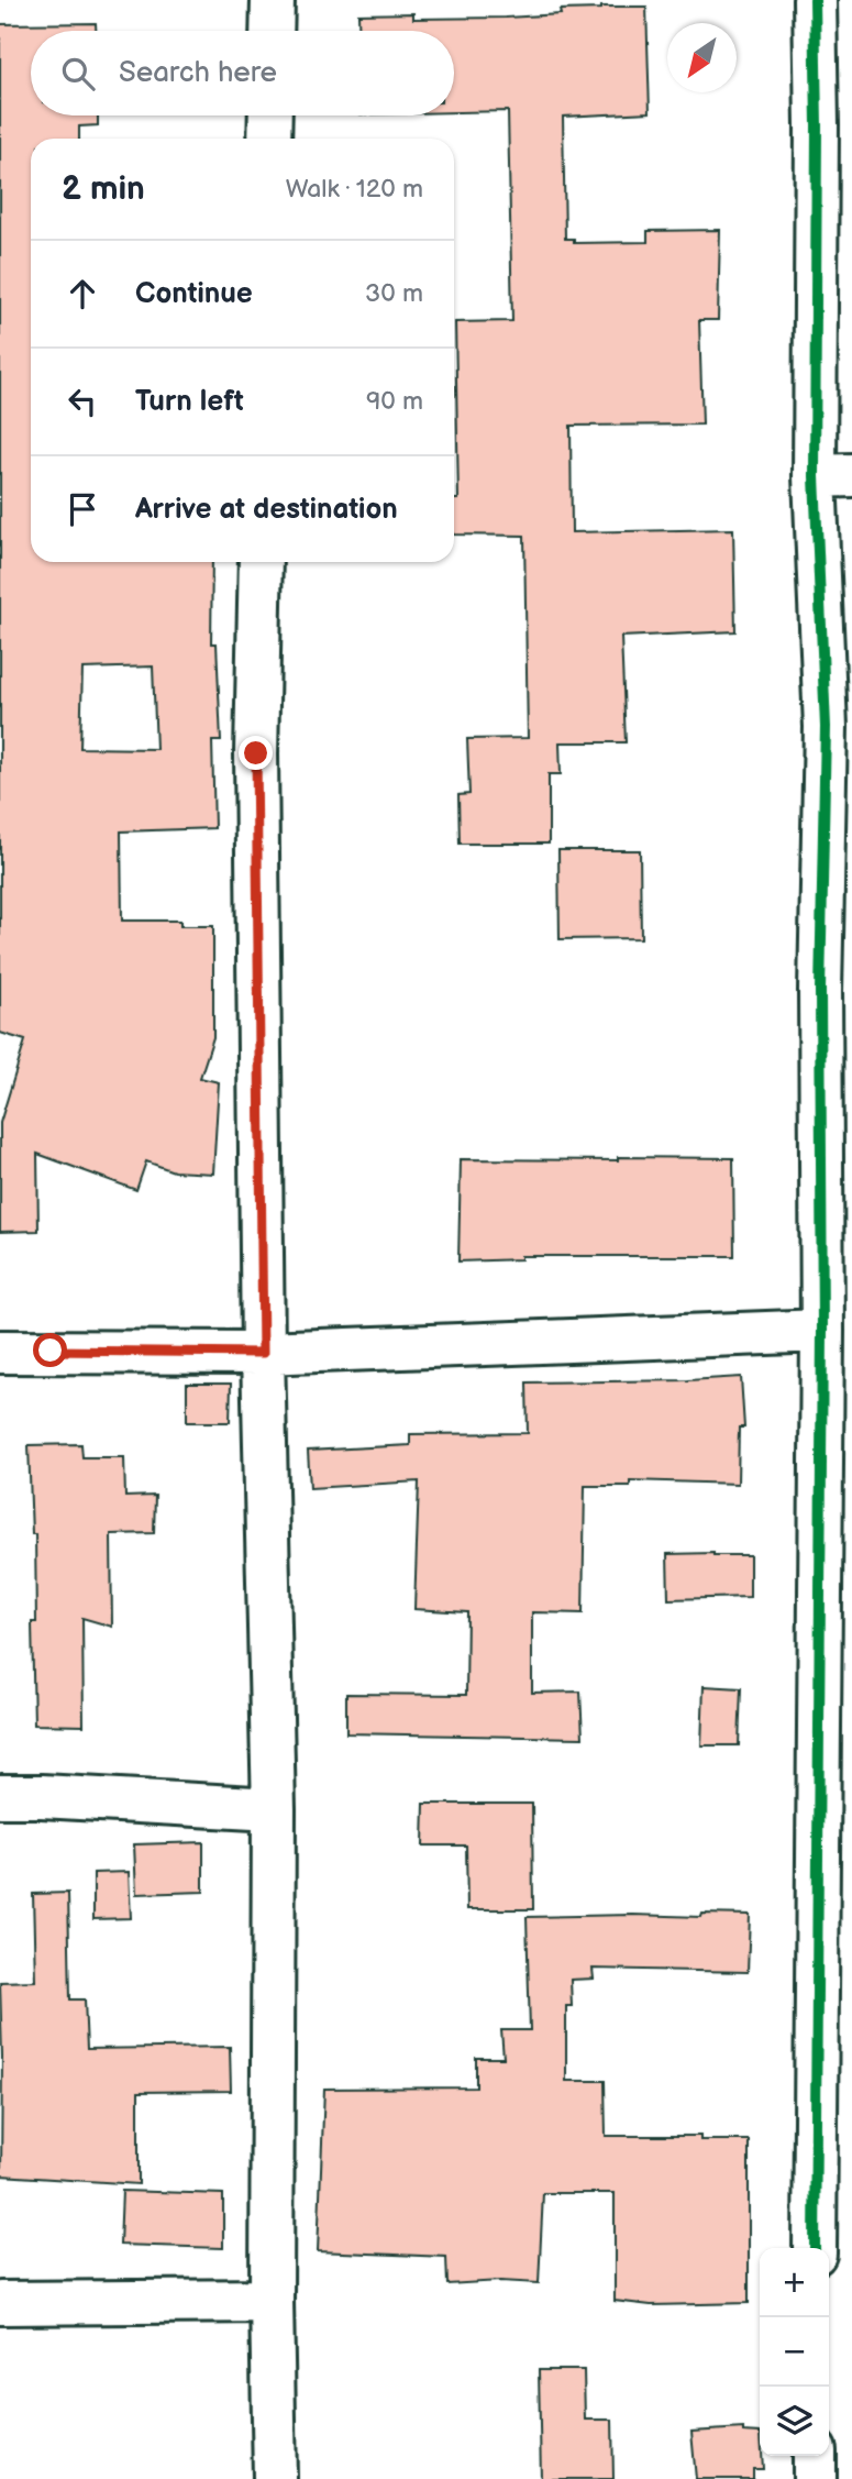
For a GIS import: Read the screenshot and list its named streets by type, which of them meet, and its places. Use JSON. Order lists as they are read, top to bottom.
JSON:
{
  "north": "bottom left",
  "page": {
    "search": "Search here",
    "heading": ["2 min", "Walk · 120 m"],
    "list": [
      ["Continue", "30 m"],
      ["Turn left", "90 m"],
      "Arrive at destination"
    ],
    "map_buttons": ["+", "−"]
  }
}
